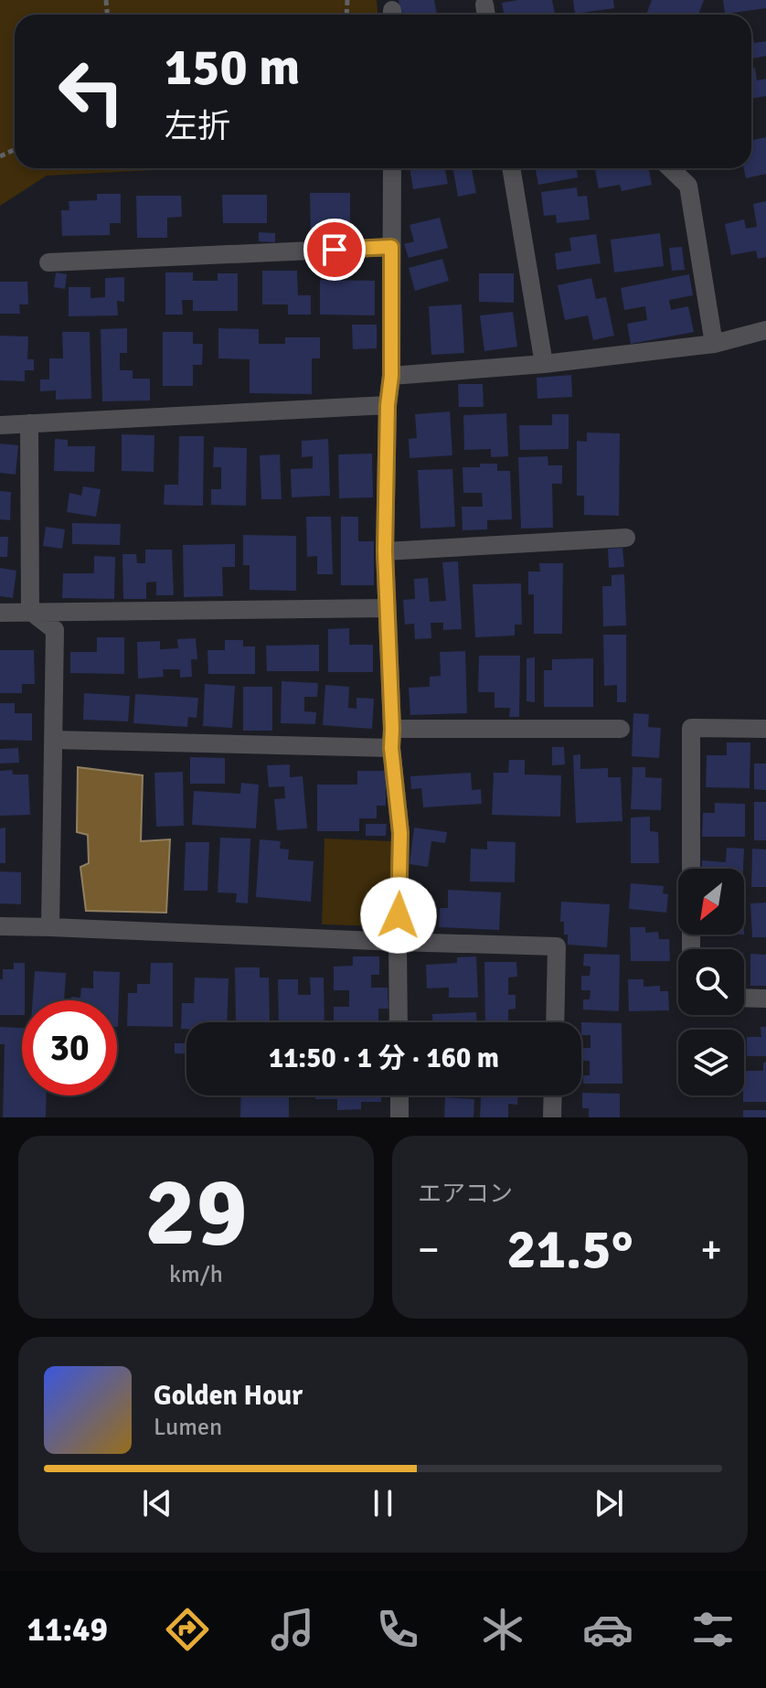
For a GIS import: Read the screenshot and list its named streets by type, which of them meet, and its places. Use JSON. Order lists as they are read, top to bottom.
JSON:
{
  "north": "bottom left",
  "page": {
    "turn": ["150 m", "左折"],
    "limit": "30",
    "trip": "11:50 · 1 分 · 160 m",
    "tile": [
      ["29", "km/h"],
      "エアコン"
    ],
    "heat": ["−", "21.5°", "+"],
    "song": ["Golden Hour", "Lumen"],
    "tabs": "11:49"
  }
}
